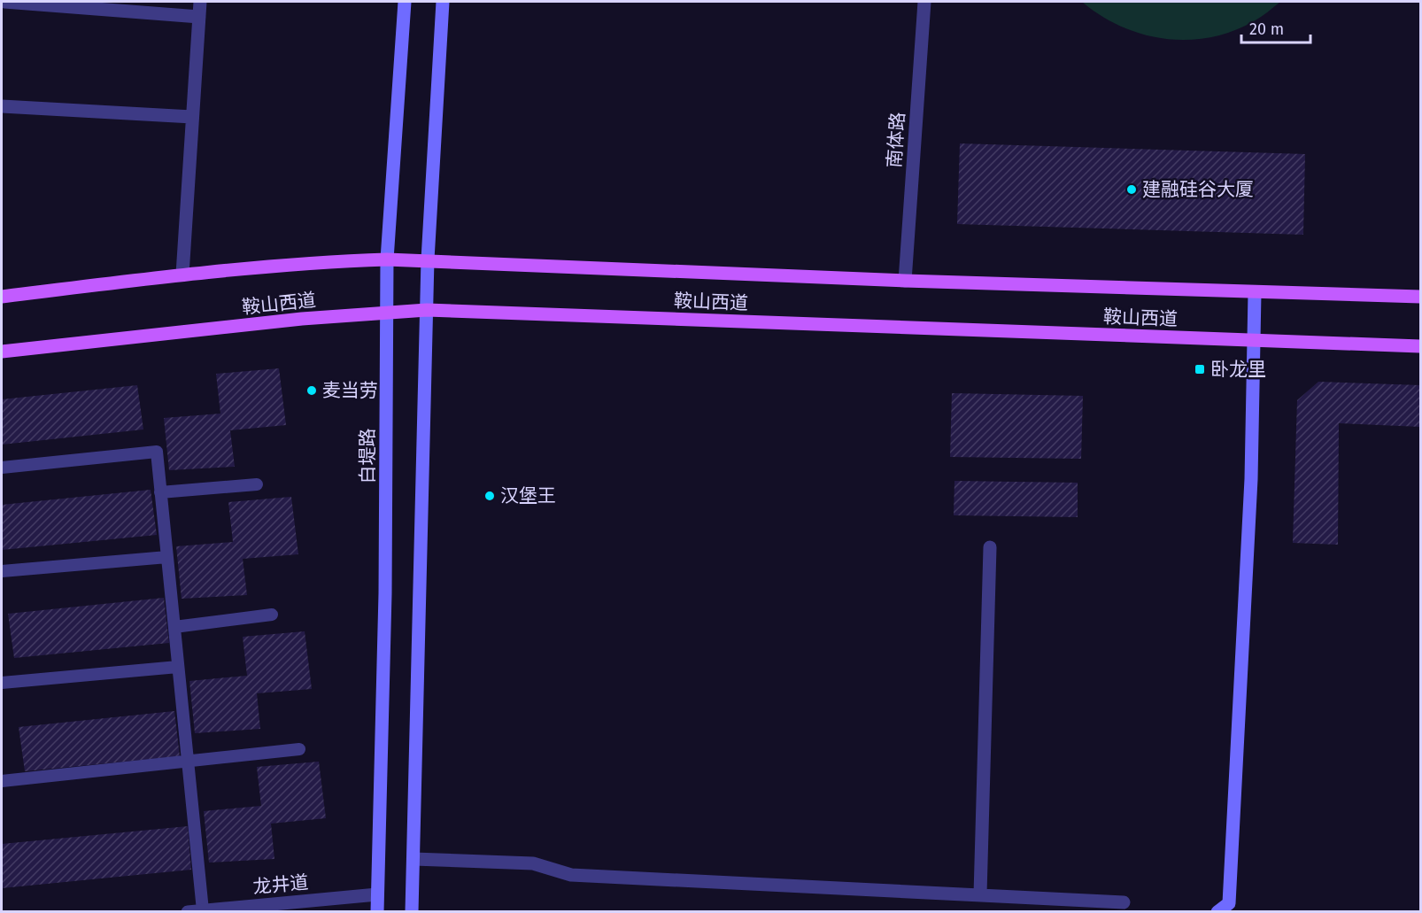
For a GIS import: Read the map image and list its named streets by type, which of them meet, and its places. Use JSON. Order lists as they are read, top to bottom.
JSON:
{
  "streets": {
    "main road": ["鞍山西道", "白堤路"],
    "street": ["南体路", "龙井道"]
  },
  "crossings": [
    ["南体路", "鞍山西道"],
    ["鞍山西道", "白堤路"],
    ["白堤路", "龙井道"]
  ],
  "places": {
    "other": ["建融硅谷大厦", "麦当劳", "汉堡王"],
    "transit": ["卧龙里"]
  },
  "scale_bar": "20 m"
}
